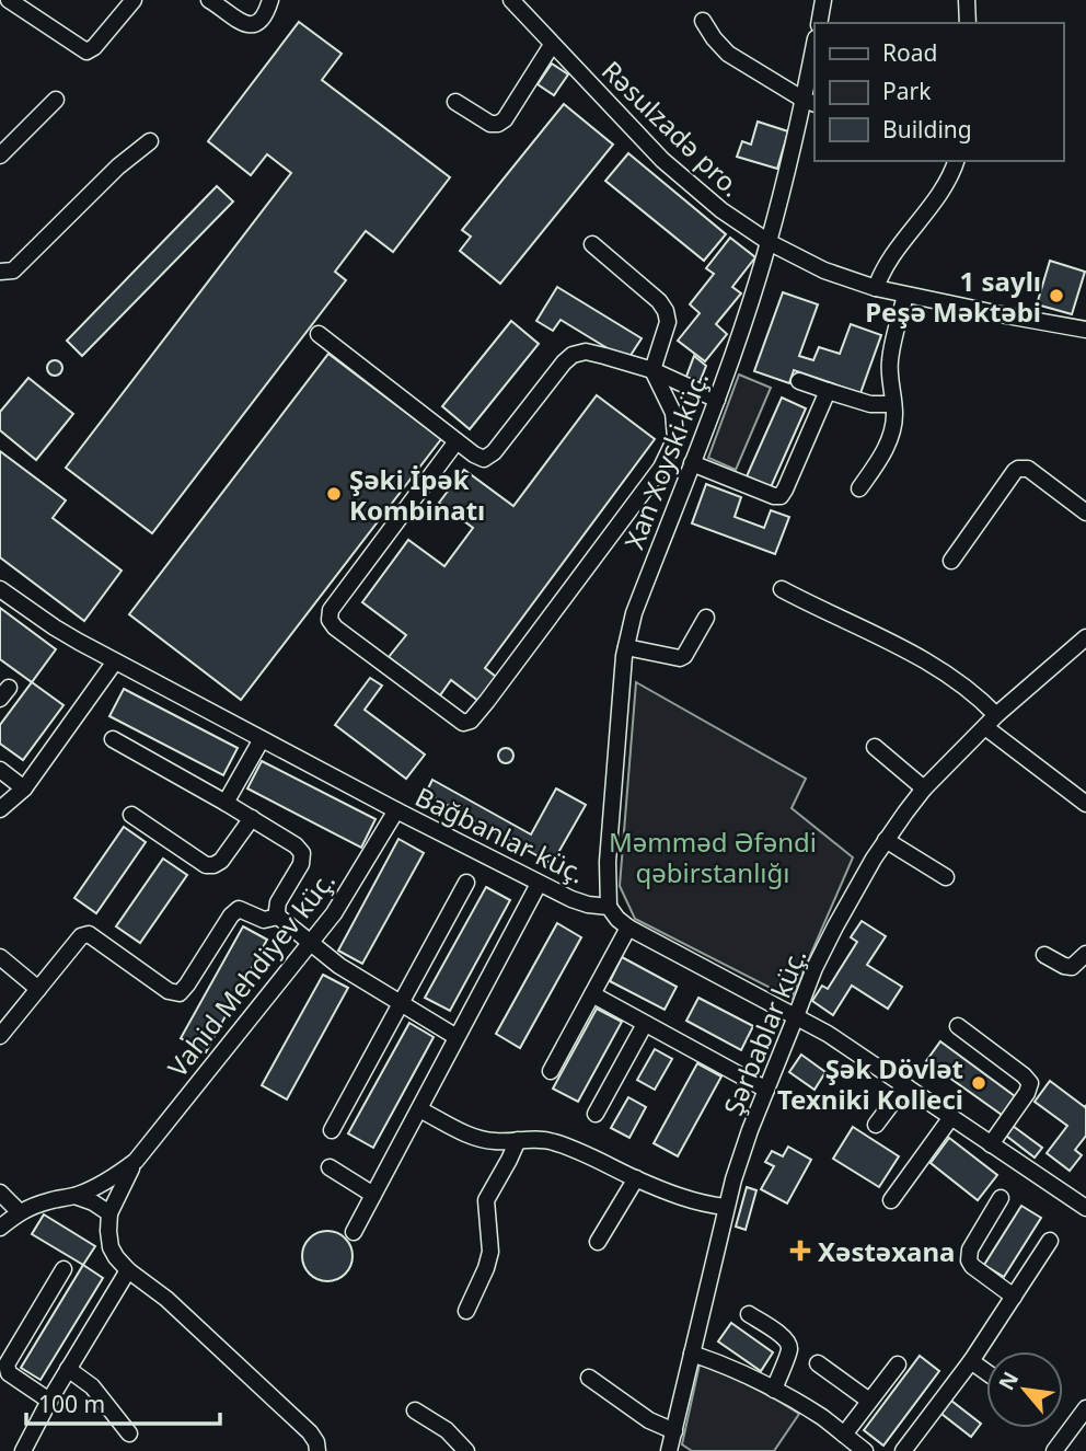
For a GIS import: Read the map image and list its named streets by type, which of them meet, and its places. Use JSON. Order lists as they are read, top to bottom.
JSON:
{
  "streets": {
    "street": [
      "Rəsulzadə pro.",
      "Xan Xoyski küç.",
      "Bağbanlar küç.",
      "Vahid Mehdiyev küç.",
      "Şərbablar küç."
    ]
  },
  "crossings": [
    ["Rəsulzadə pro.", "Xan Xoyski küç."],
    ["Xan Xoyski küç.", "Bağbanlar küç."],
    ["Bağbanlar küç.", "Vahid Mehdiyev küç."],
    ["Bağbanlar küç.", "Şərbablar küç."]
  ],
  "parks": ["Məmməd Əfəndi qəbirstanlığı"],
  "places": {
    "other": ["1 saylı Peşə Məktəbi", "Şəki İpək Kombinatı", "Şək Dövlət Texniki Kolleci"],
    "health": ["Xəstəxana"]
  },
  "legend": ["Road", "Park", "Building"],
  "scale_bar": "100 m",
  "north": "top left"
}
